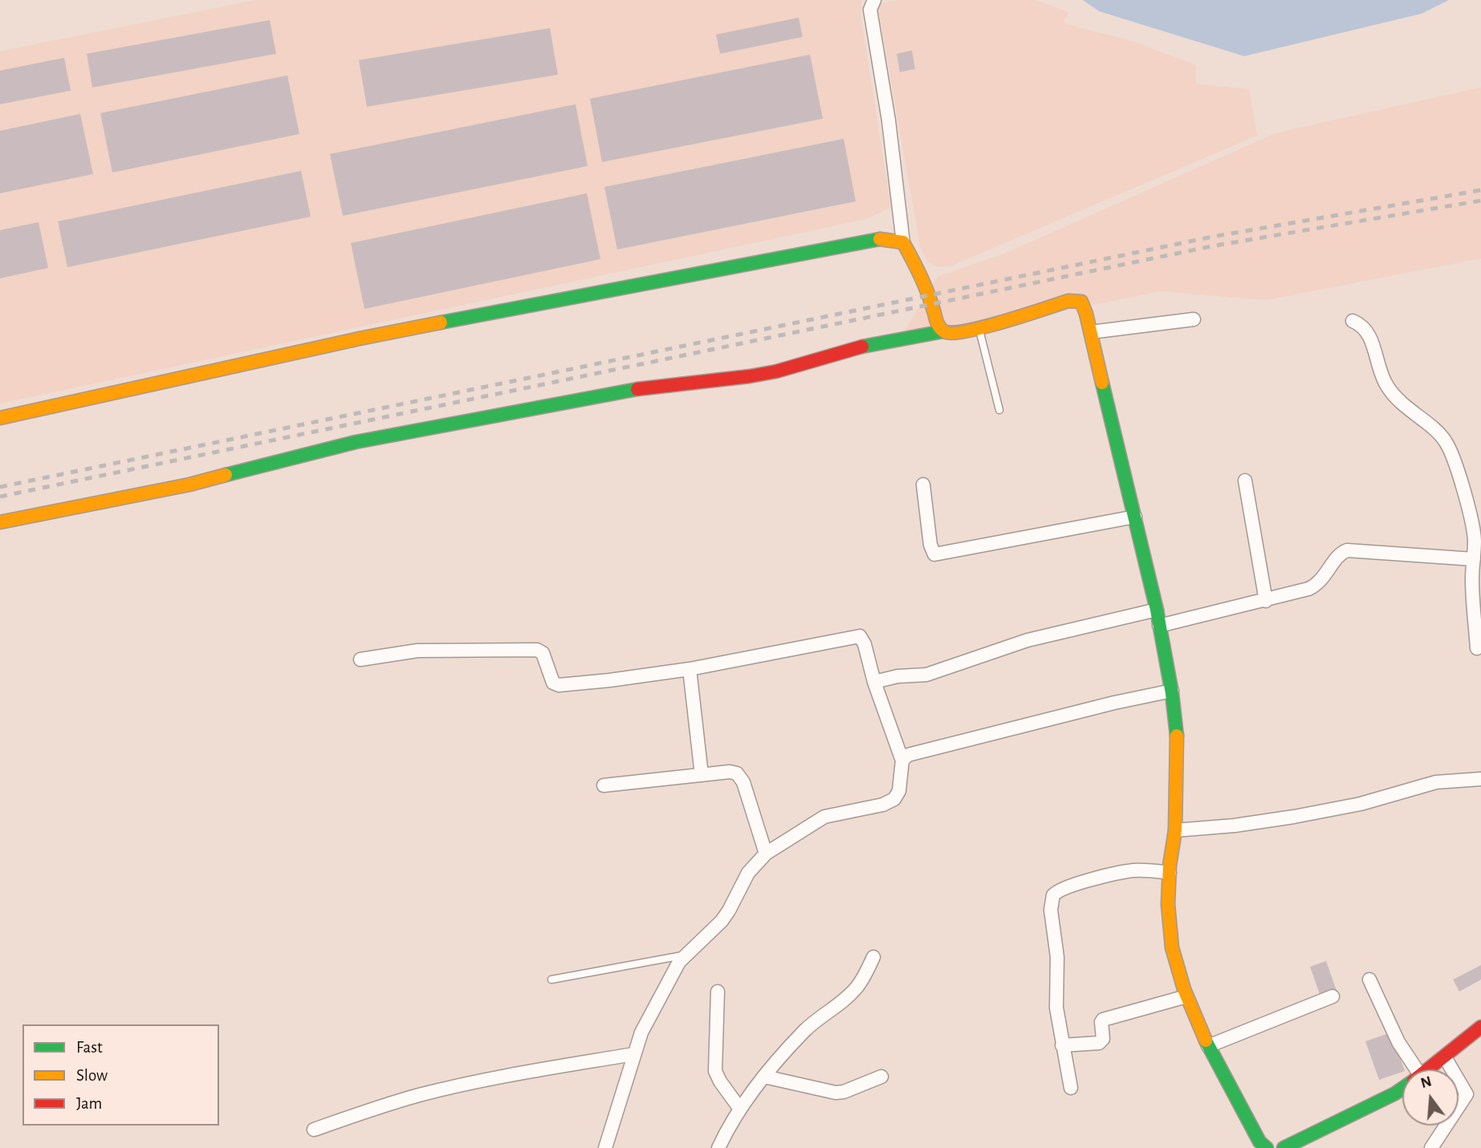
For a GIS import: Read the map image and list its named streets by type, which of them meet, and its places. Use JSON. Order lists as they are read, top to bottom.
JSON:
{
  "legend": ["Fast", "Slow", "Jam"],
  "north": "top"
}
